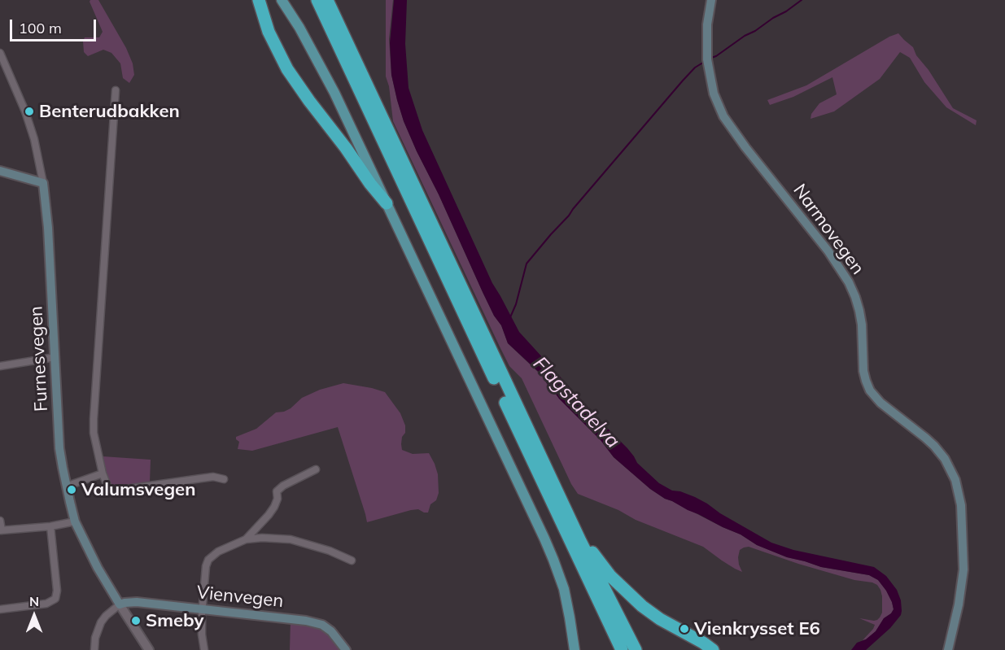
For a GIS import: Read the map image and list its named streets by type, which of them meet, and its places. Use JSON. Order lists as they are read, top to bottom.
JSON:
{
  "streets": {
    "main road": ["Narmovegen", "Furnesvegen", "Vienvegen"]
  },
  "crossings": [
    ["Furnesvegen", "Vienvegen"]
  ],
  "water": ["Flagstadelva"],
  "places": [
    "Benterudbakken",
    "Valumsvegen",
    "Smeby",
    "Vienkrysset E6"
  ],
  "scale_bar": "100 m",
  "north": "top"
}
